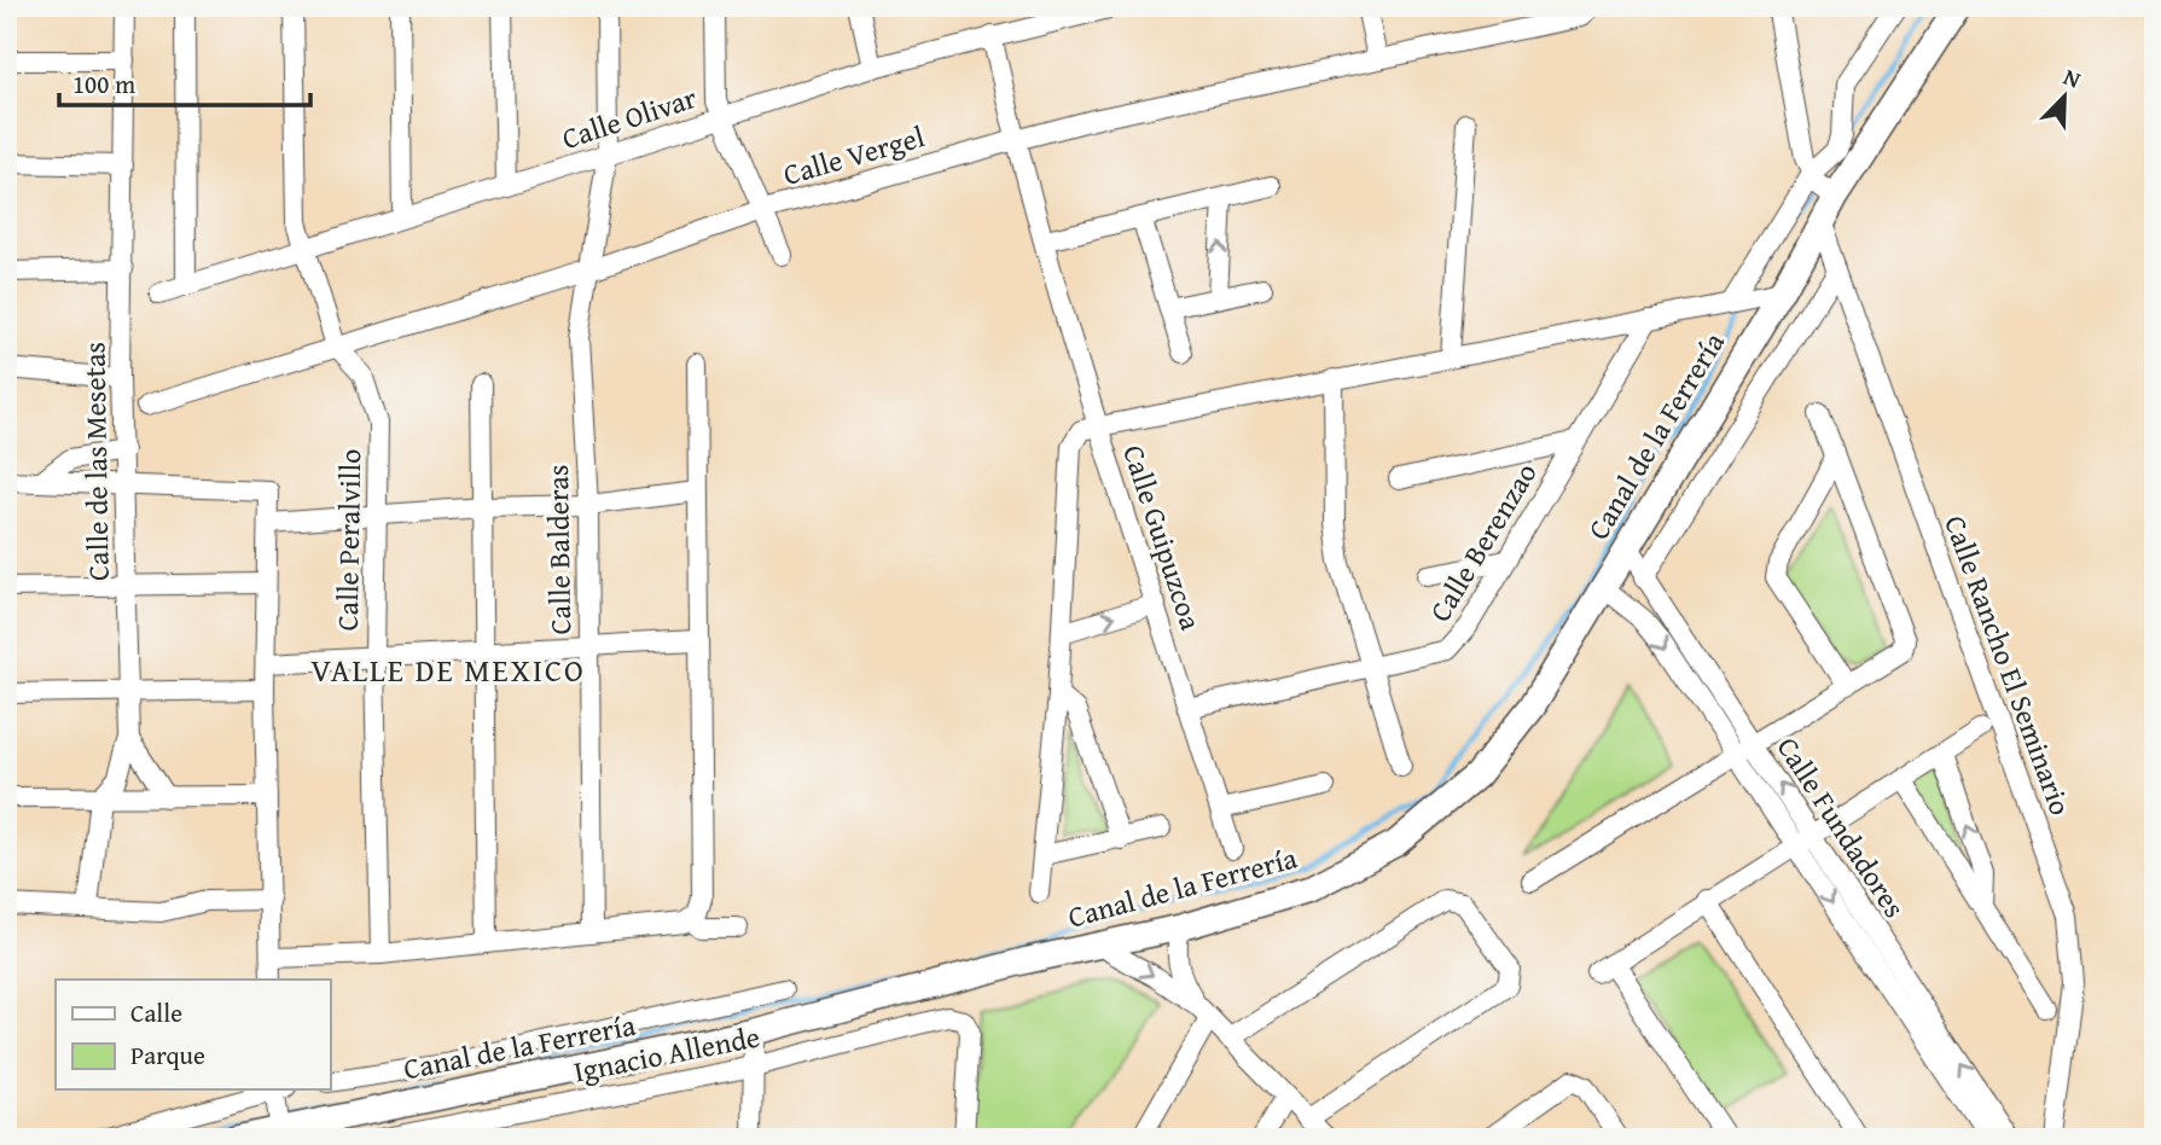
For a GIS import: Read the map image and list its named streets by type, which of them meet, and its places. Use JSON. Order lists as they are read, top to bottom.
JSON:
{
  "streets": {
    "street": [
      "Calle Olivar",
      "Calle Vergel",
      "Canal de la Ferrería",
      "Calle de las Mesetas",
      "Calle Guipuzcoa",
      "Calle Peralvillo",
      "Calle Berenzao",
      "Calle Balderas",
      "Calle Rancho El Seminario",
      "Calle Fundadores",
      "Ignacio Allende"
    ]
  },
  "crossings": [
    ["Calle Olivar", "Calle Guipuzcoa"],
    ["Calle Olivar", "Calle Peralvillo"],
    ["Calle Olivar", "Calle Balderas"],
    ["Calle Vergel", "Calle Guipuzcoa"],
    ["Calle Vergel", "Calle Peralvillo"],
    ["Calle Vergel", "Calle Balderas"],
    ["Canal de la Ferrería", "Calle Rancho El Seminario"],
    ["Canal de la Ferrería", "Calle Fundadores"],
    ["Calle Guipuzcoa", "Calle Berenzao"]
  ],
  "districts": ["VALLE DE MEXICO"],
  "legend": ["Calle", "Parque"],
  "scale_bar": "100 m",
  "north": "top right"
}
